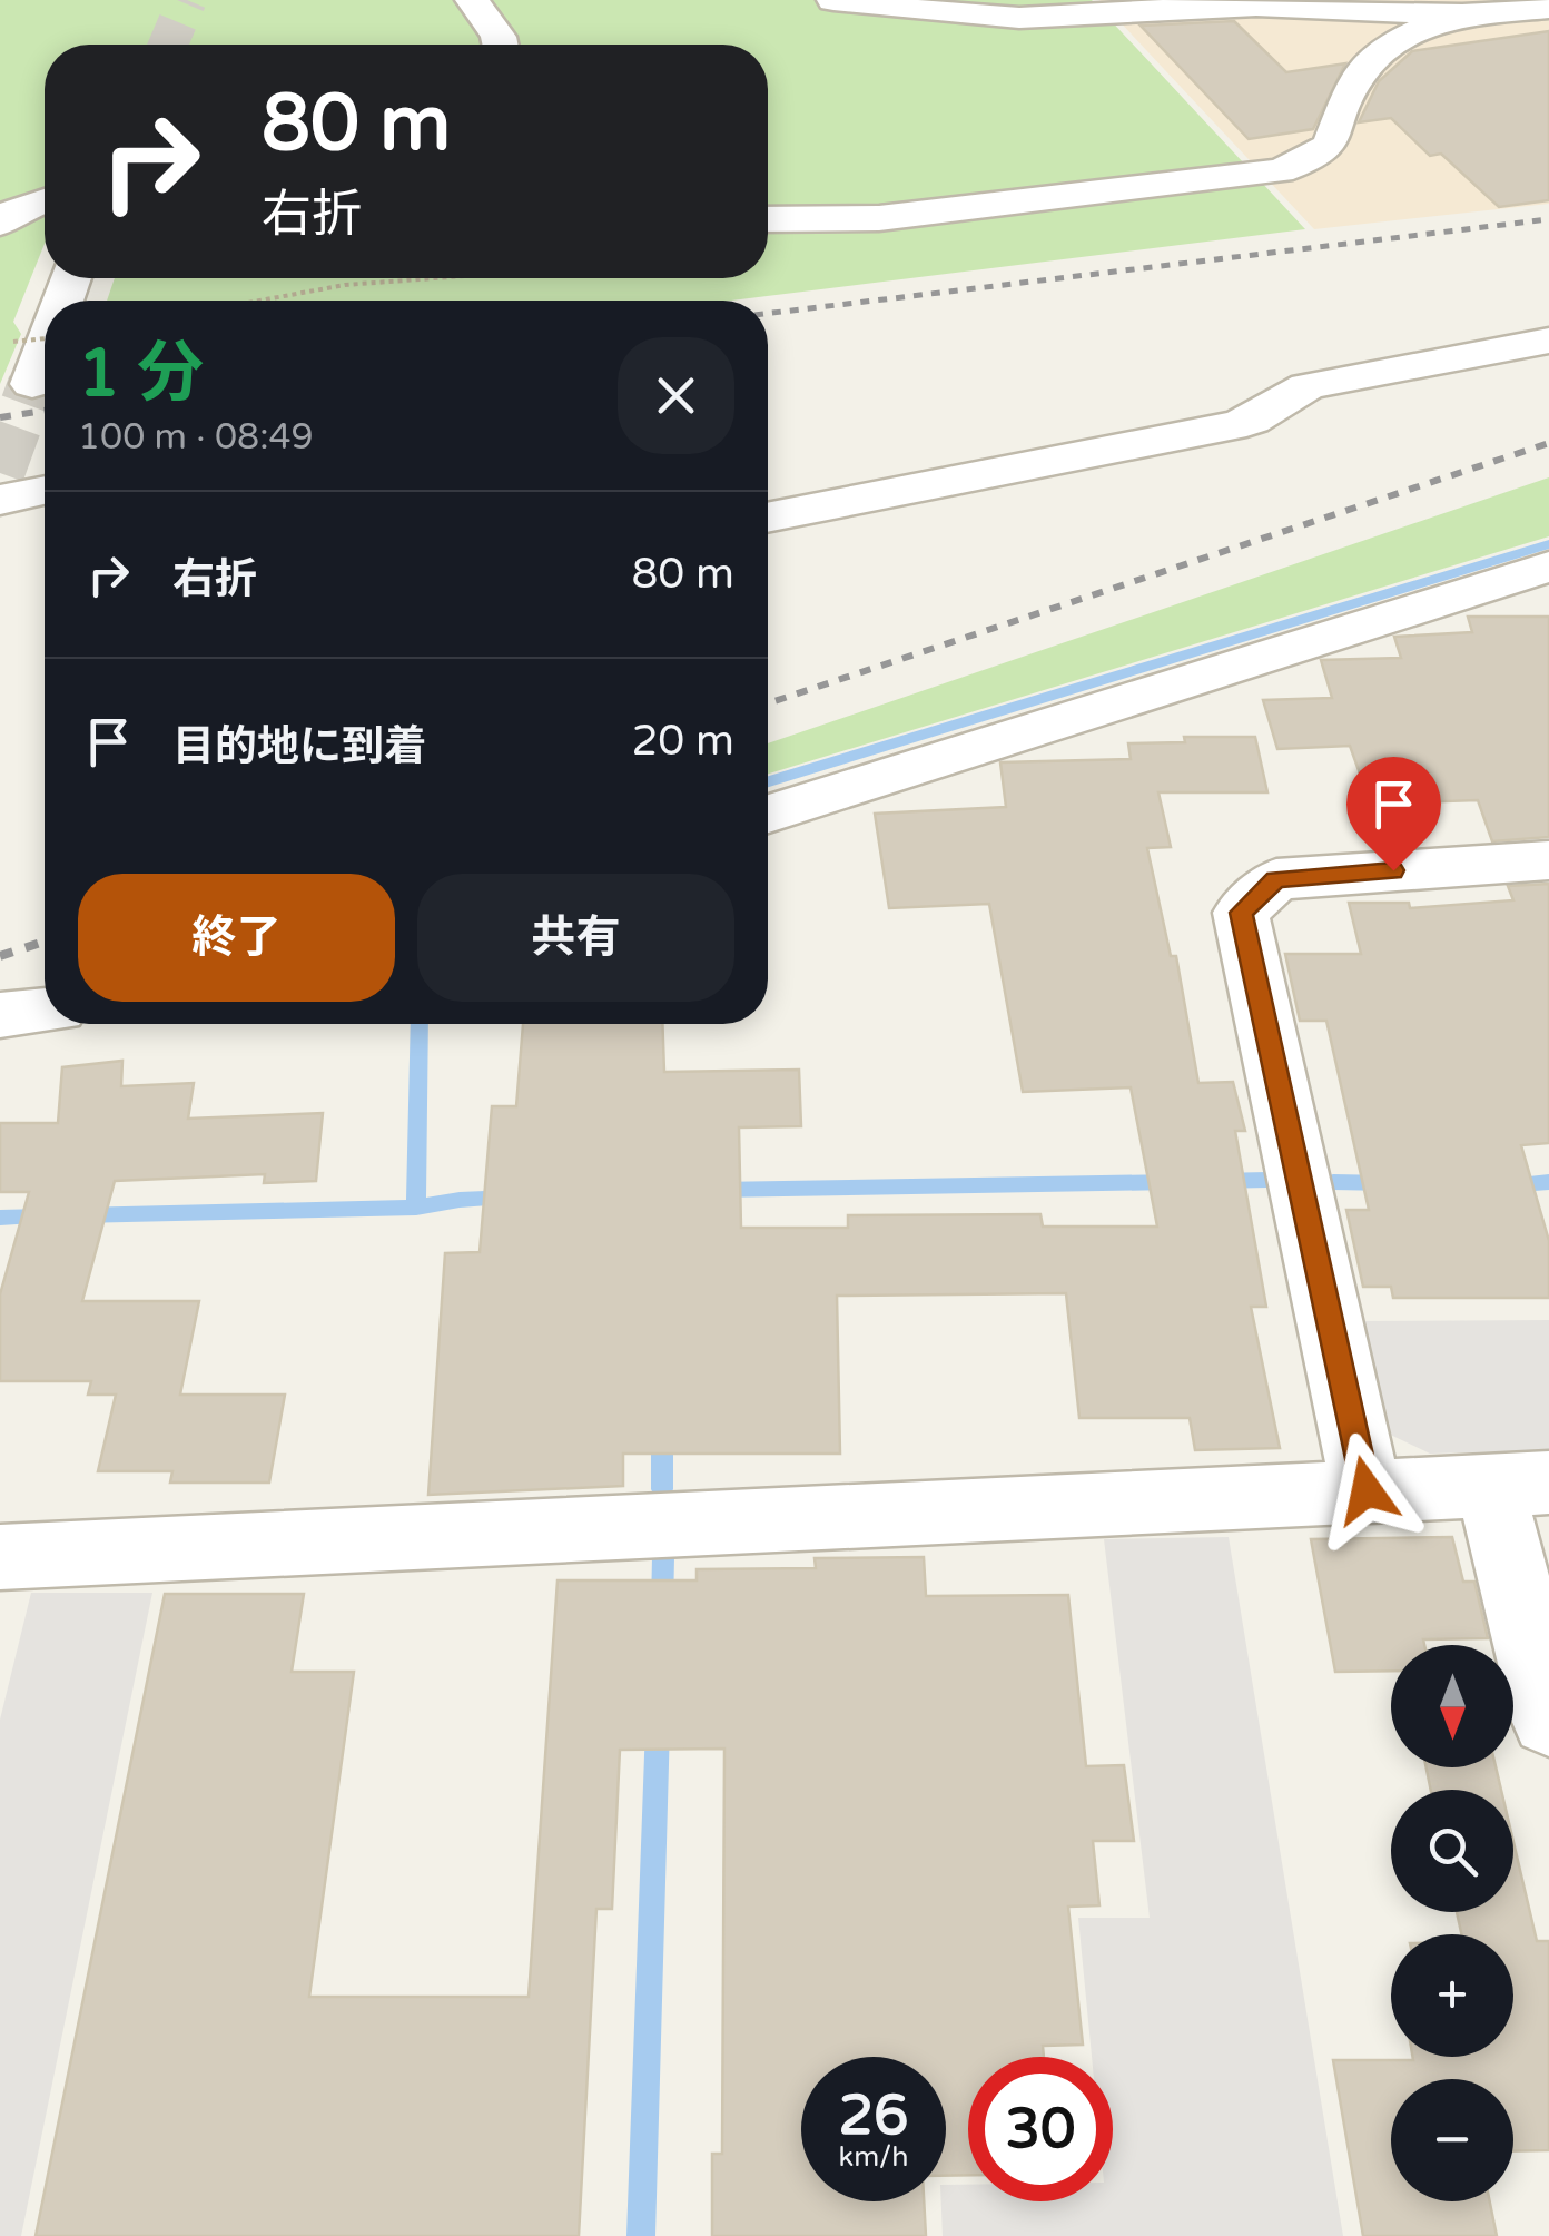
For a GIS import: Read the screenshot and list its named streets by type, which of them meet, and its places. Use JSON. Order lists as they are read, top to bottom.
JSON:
{
  "north": "bottom",
  "page": {
    "turn": ["80 m", "右折"],
    "heading": ["1 分", "100 m · 08:49"],
    "list": [
      {
        "name": "右折",
        "value": "80 m"
      },
      {
        "name": "目的地に到着",
        "value": "20 m"
      }
    ],
    "buttons": ["終了", "共有"],
    "map_buttons": ["+", "−"],
    "speed": "26 km/h",
    "limit": "30"
  }
}
